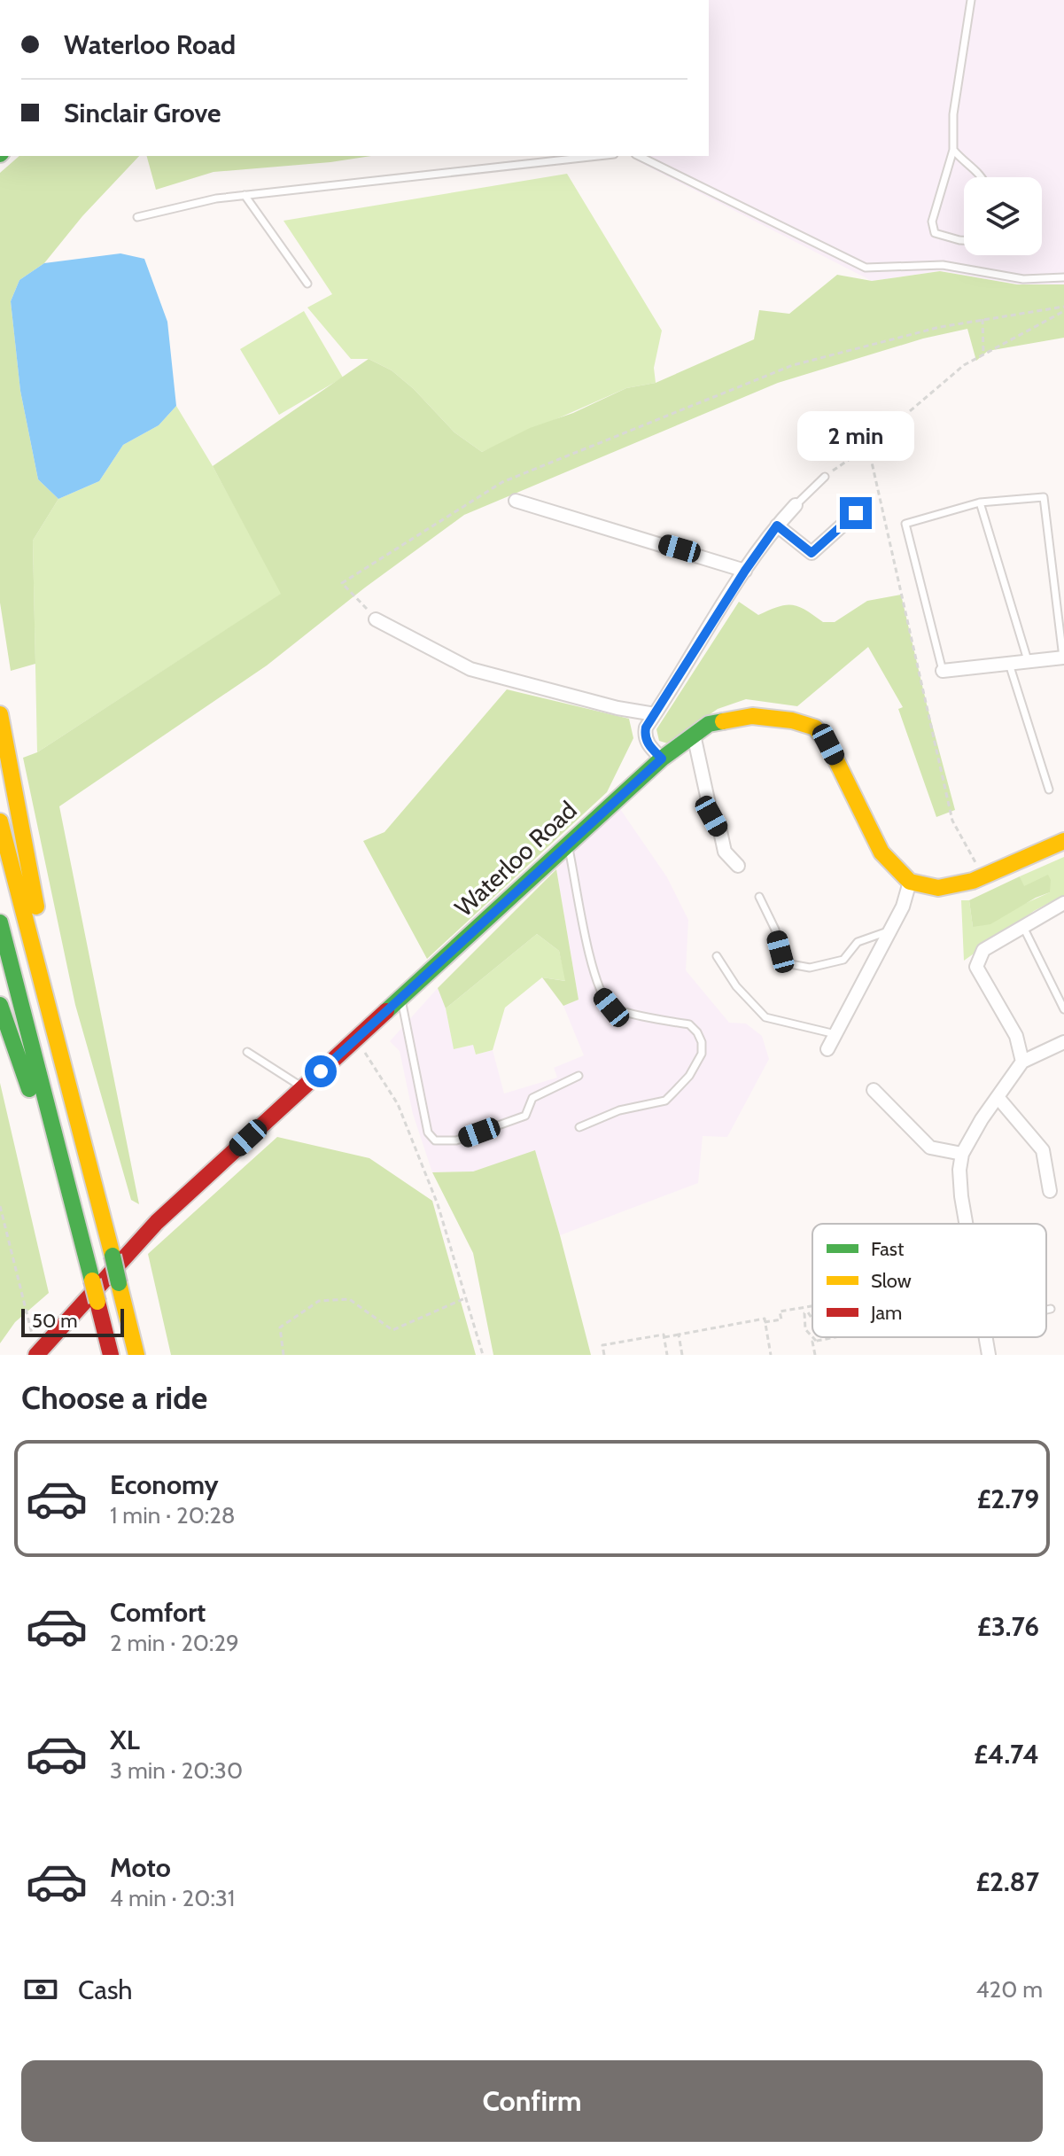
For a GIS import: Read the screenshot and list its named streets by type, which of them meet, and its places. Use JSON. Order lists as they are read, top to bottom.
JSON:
{
  "streets": {
    "main road": ["Waterloo Road"]
  },
  "legend": ["Fast", "Slow", "Jam"],
  "scale_bar": "50 m",
  "page": {
    "banner": ["Waterloo Road", "Sinclair Grove"],
    "bubble": "2 min",
    "scale": "50 m",
    "heading": "Choose a ride",
    "list": [
      {
        "name": "Economy",
        "note": "1 min · 20:28",
        "value": "£2.79"
      },
      {
        "name": "Comfort",
        "note": "2 min · 20:29",
        "value": "£3.76"
      },
      {
        "name": "XL",
        "note": "3 min · 20:30",
        "value": "£4.74"
      },
      {
        "name": "Moto",
        "note": "4 min · 20:31",
        "value": "£2.87"
      }
    ],
    "pay": ["Cash", "420 m"],
    "buttons": "Confirm"
  }
}
